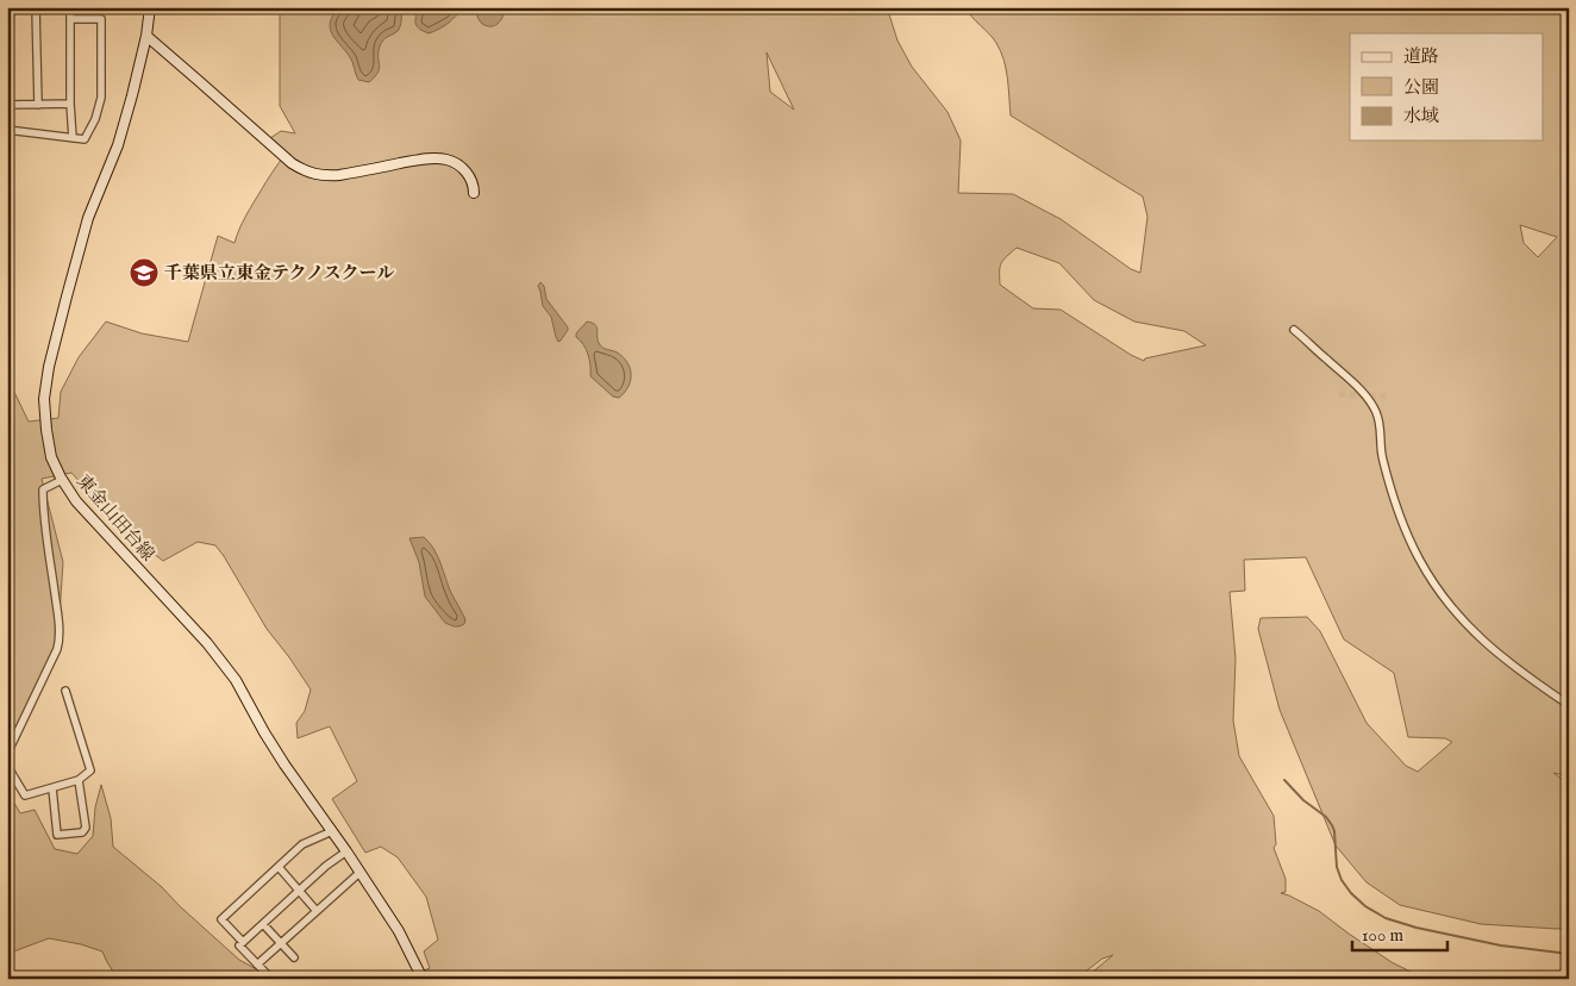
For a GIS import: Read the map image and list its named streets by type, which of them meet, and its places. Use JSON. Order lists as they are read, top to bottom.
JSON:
{
  "streets": {
    "main road": ["東金山田台線"]
  },
  "places": {
    "school or university": ["千葉県立東金テクノスクール"]
  },
  "legend": ["道路", "公園", "水域"],
  "scale_bar": "100 m"
}
